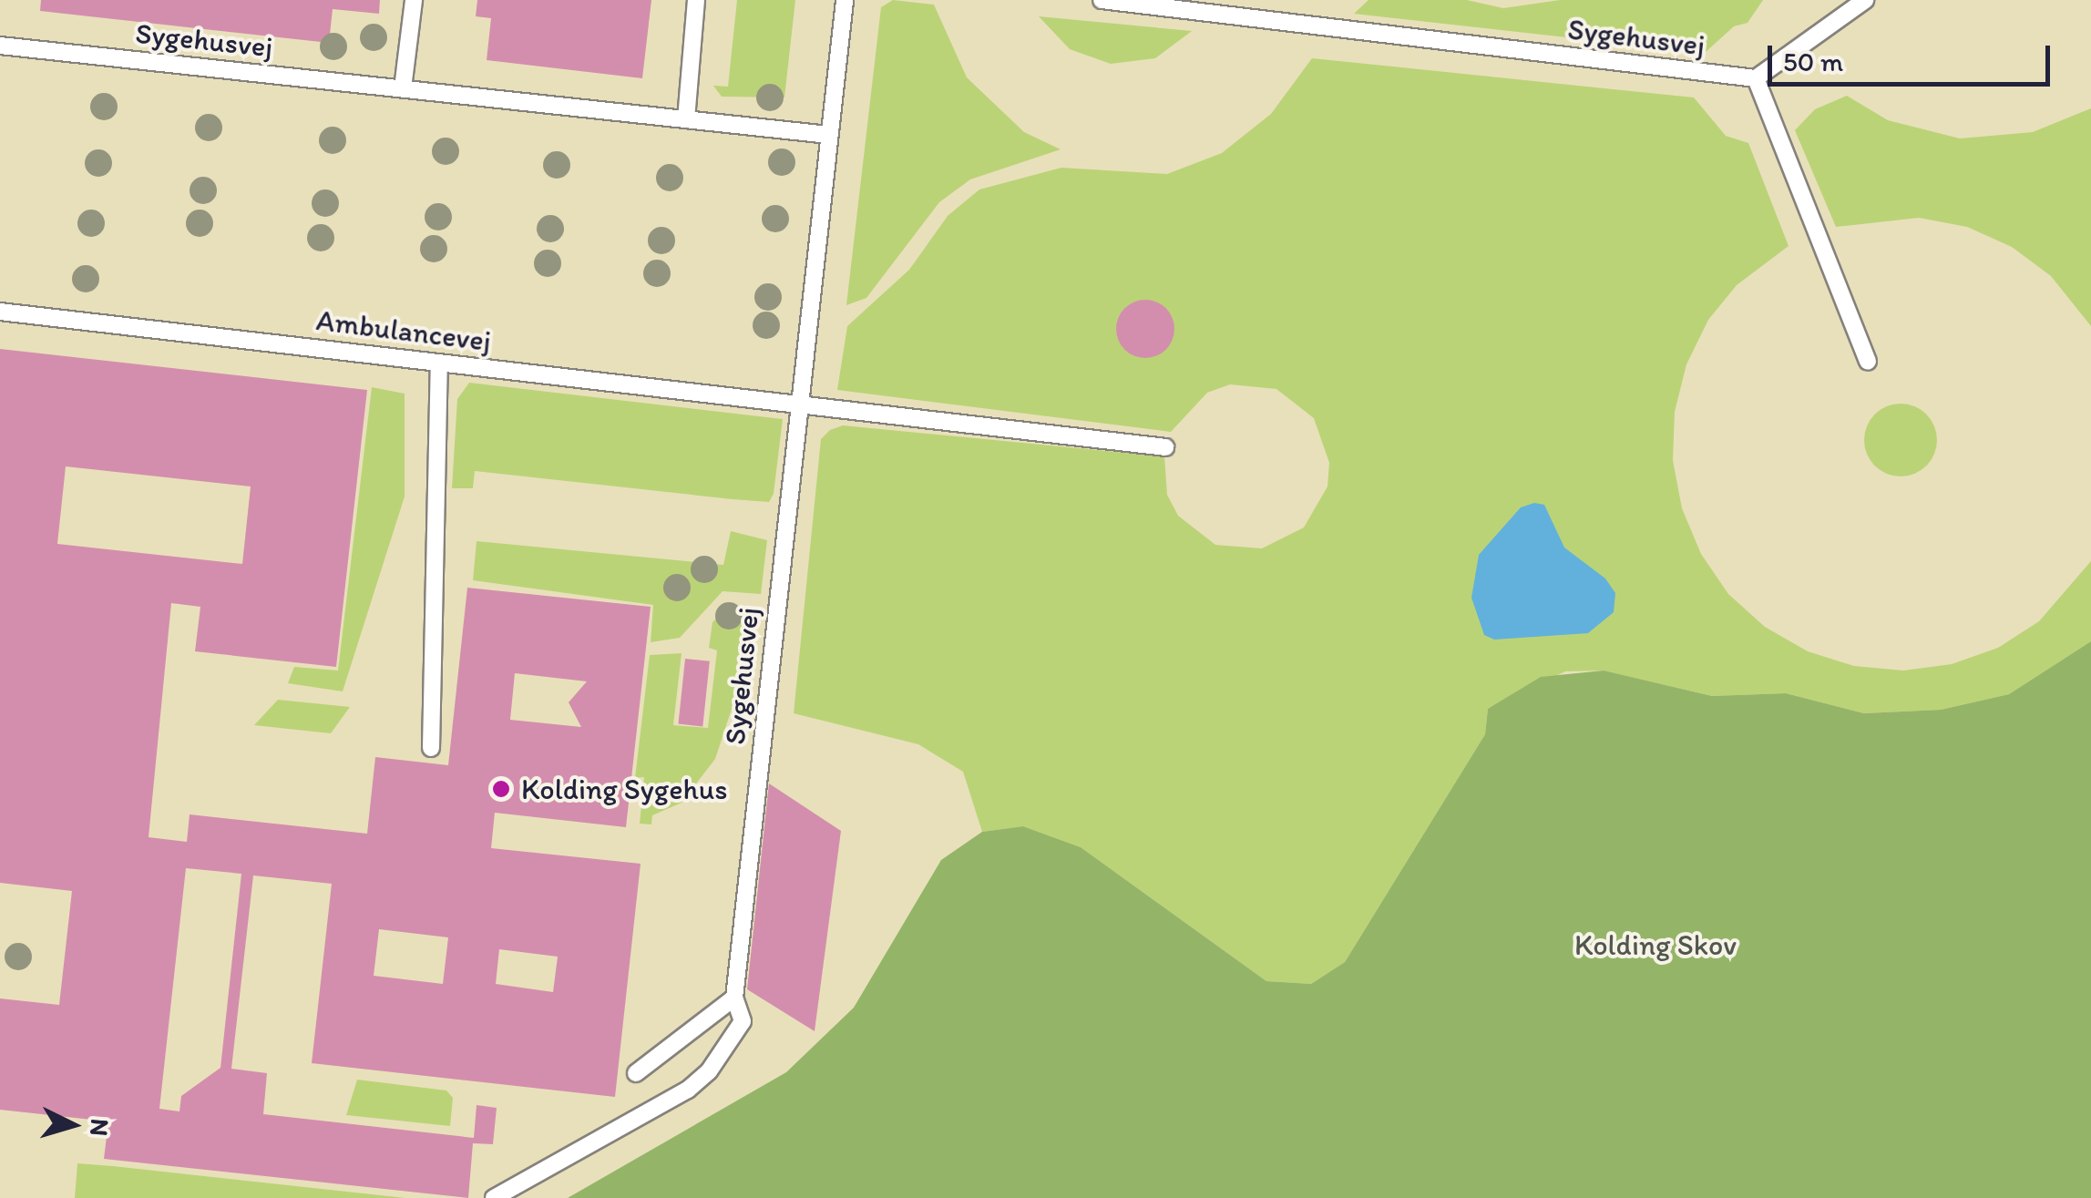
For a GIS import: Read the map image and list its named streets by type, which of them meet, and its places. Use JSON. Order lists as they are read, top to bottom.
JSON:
{
  "streets": {
    "lane": ["Sygehusvej", "Ambulancevej"]
  },
  "crossings": [
    ["Sygehusvej", "Ambulancevej"]
  ],
  "parks": ["Kolding Skov"],
  "places": ["Kolding Sygehus"],
  "scale_bar": "50 m",
  "north": "right"
}
